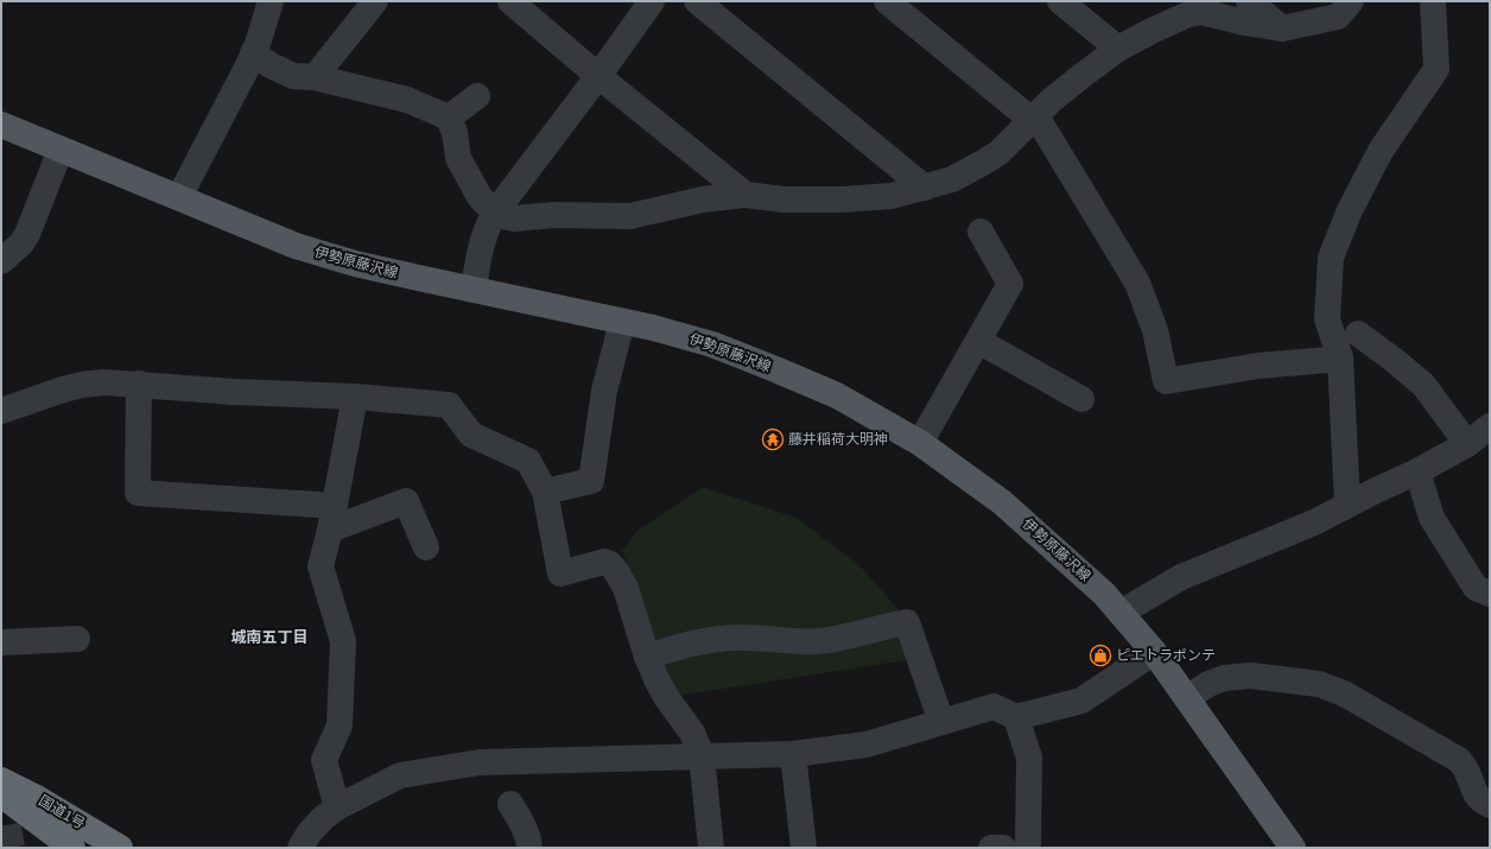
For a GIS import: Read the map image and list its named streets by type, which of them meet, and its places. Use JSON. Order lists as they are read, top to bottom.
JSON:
{
  "streets": {
    "highway": ["国道1号"],
    "main road": ["伊勢原藤沢線"]
  },
  "districts": ["城南五丁目"],
  "places": {
    "temple": ["藤井稲荷大明神"],
    "shop": ["ピエトラポンテ"]
  }
}
